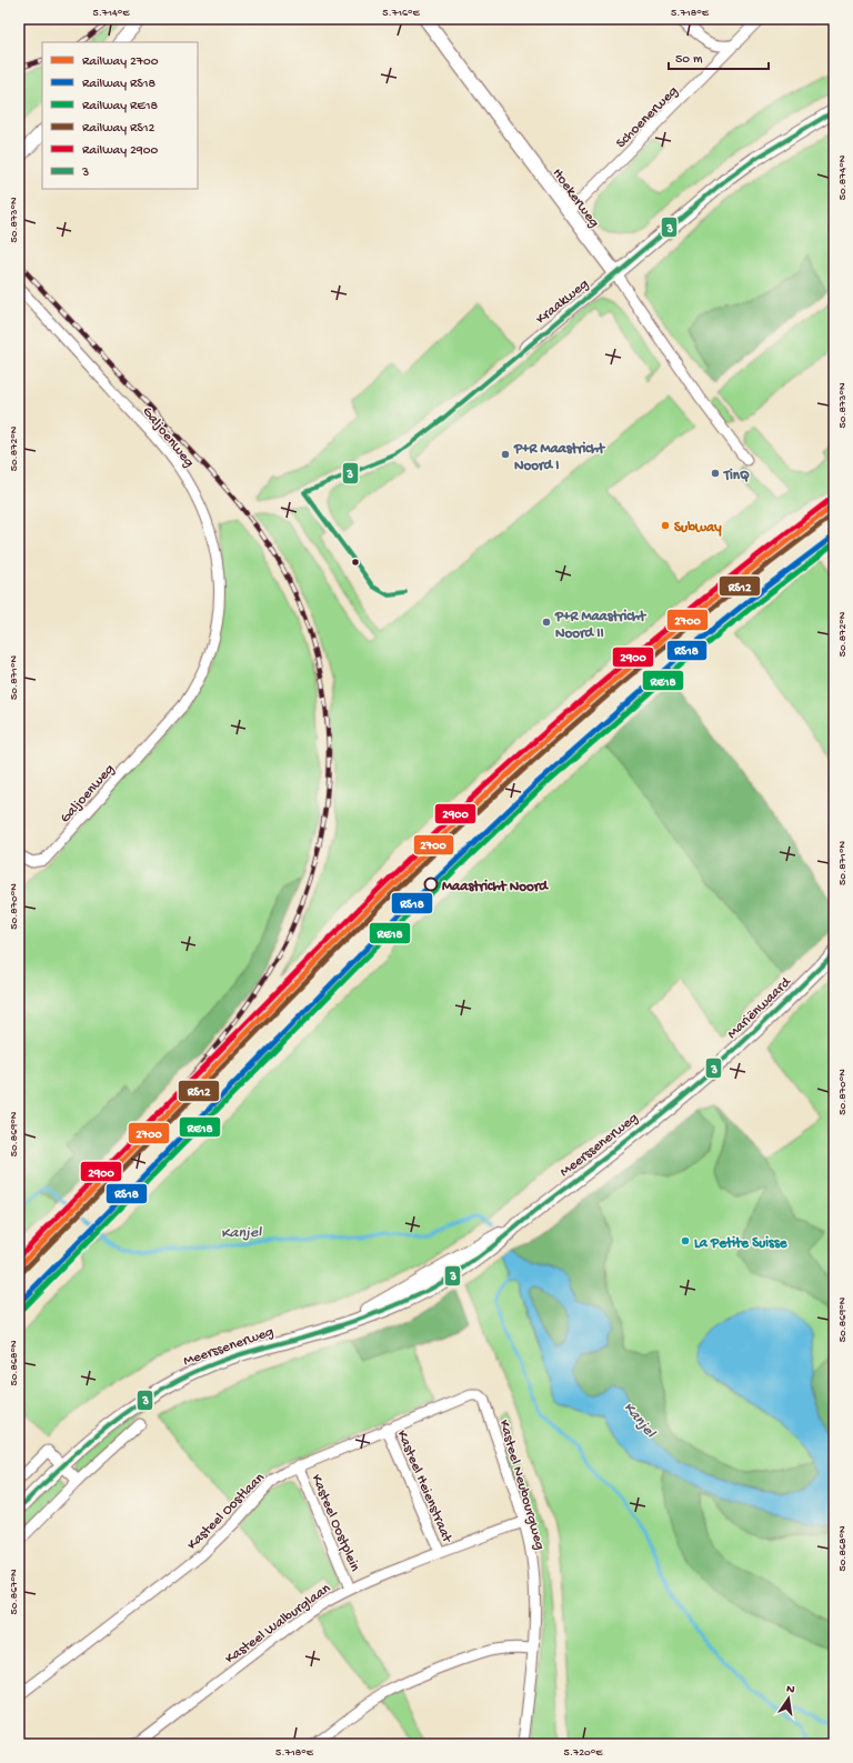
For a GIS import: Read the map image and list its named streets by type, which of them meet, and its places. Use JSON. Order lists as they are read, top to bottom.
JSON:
{
  "streets": {
    "street": [
      "Schoenerweg",
      "Hoekerweg",
      "Kraakweg",
      "Galjoenweg",
      "Mariënwaard",
      "Meerssenerweg",
      "Kasteel Neubourgweg",
      "Kasteel Heienstraat",
      "Kasteel Oostlaan",
      "Kasteel Oostplein",
      "Kasteel Walburglaan"
    ]
  },
  "crossings": [
    ["Schoenerweg", "Hoekerweg"],
    ["Hoekerweg", "Kraakweg"],
    ["Mariënwaard", "Meerssenerweg"],
    ["Kasteel Neubourgweg", "Kasteel Oostlaan"],
    ["Kasteel Neubourgweg", "Kasteel Walburglaan"],
    ["Kasteel Heienstraat", "Kasteel Oostlaan"],
    ["Kasteel Heienstraat", "Kasteel Walburglaan"],
    ["Kasteel Oostlaan", "Kasteel Oostplein"],
    ["Kasteel Oostplein", "Kasteel Walburglaan"]
  ],
  "water": ["Kanjel"],
  "places": [
    "P+R Maastricht Noord I",
    "TinQ",
    "Subway",
    "P+R Maastricht Noord II",
    "Maastricht Noord",
    "La Petite Suisse"
  ],
  "lines": [
    "transit line 3",
    "rail line 2900",
    "rail line 2700",
    "rail line RS12",
    "rail line RS18",
    "rail line RE18"
  ],
  "legend": [
    "Railway 2700",
    "Railway RS18",
    "Railway RE18",
    "Railway RS12",
    "Railway 2900",
    "3"
  ],
  "scale_bar": "50 m",
  "north": "top",
  "coordinates": [
    "5.714°E",
    "5.716°E",
    "5.718°E",
    "50.874°N",
    "50.873°N",
    "50.872°N",
    "50.871°N",
    "50.870°N",
    "50.869°N",
    "50.868°N",
    "50.867°N",
    "5.720°E"
  ]
}
